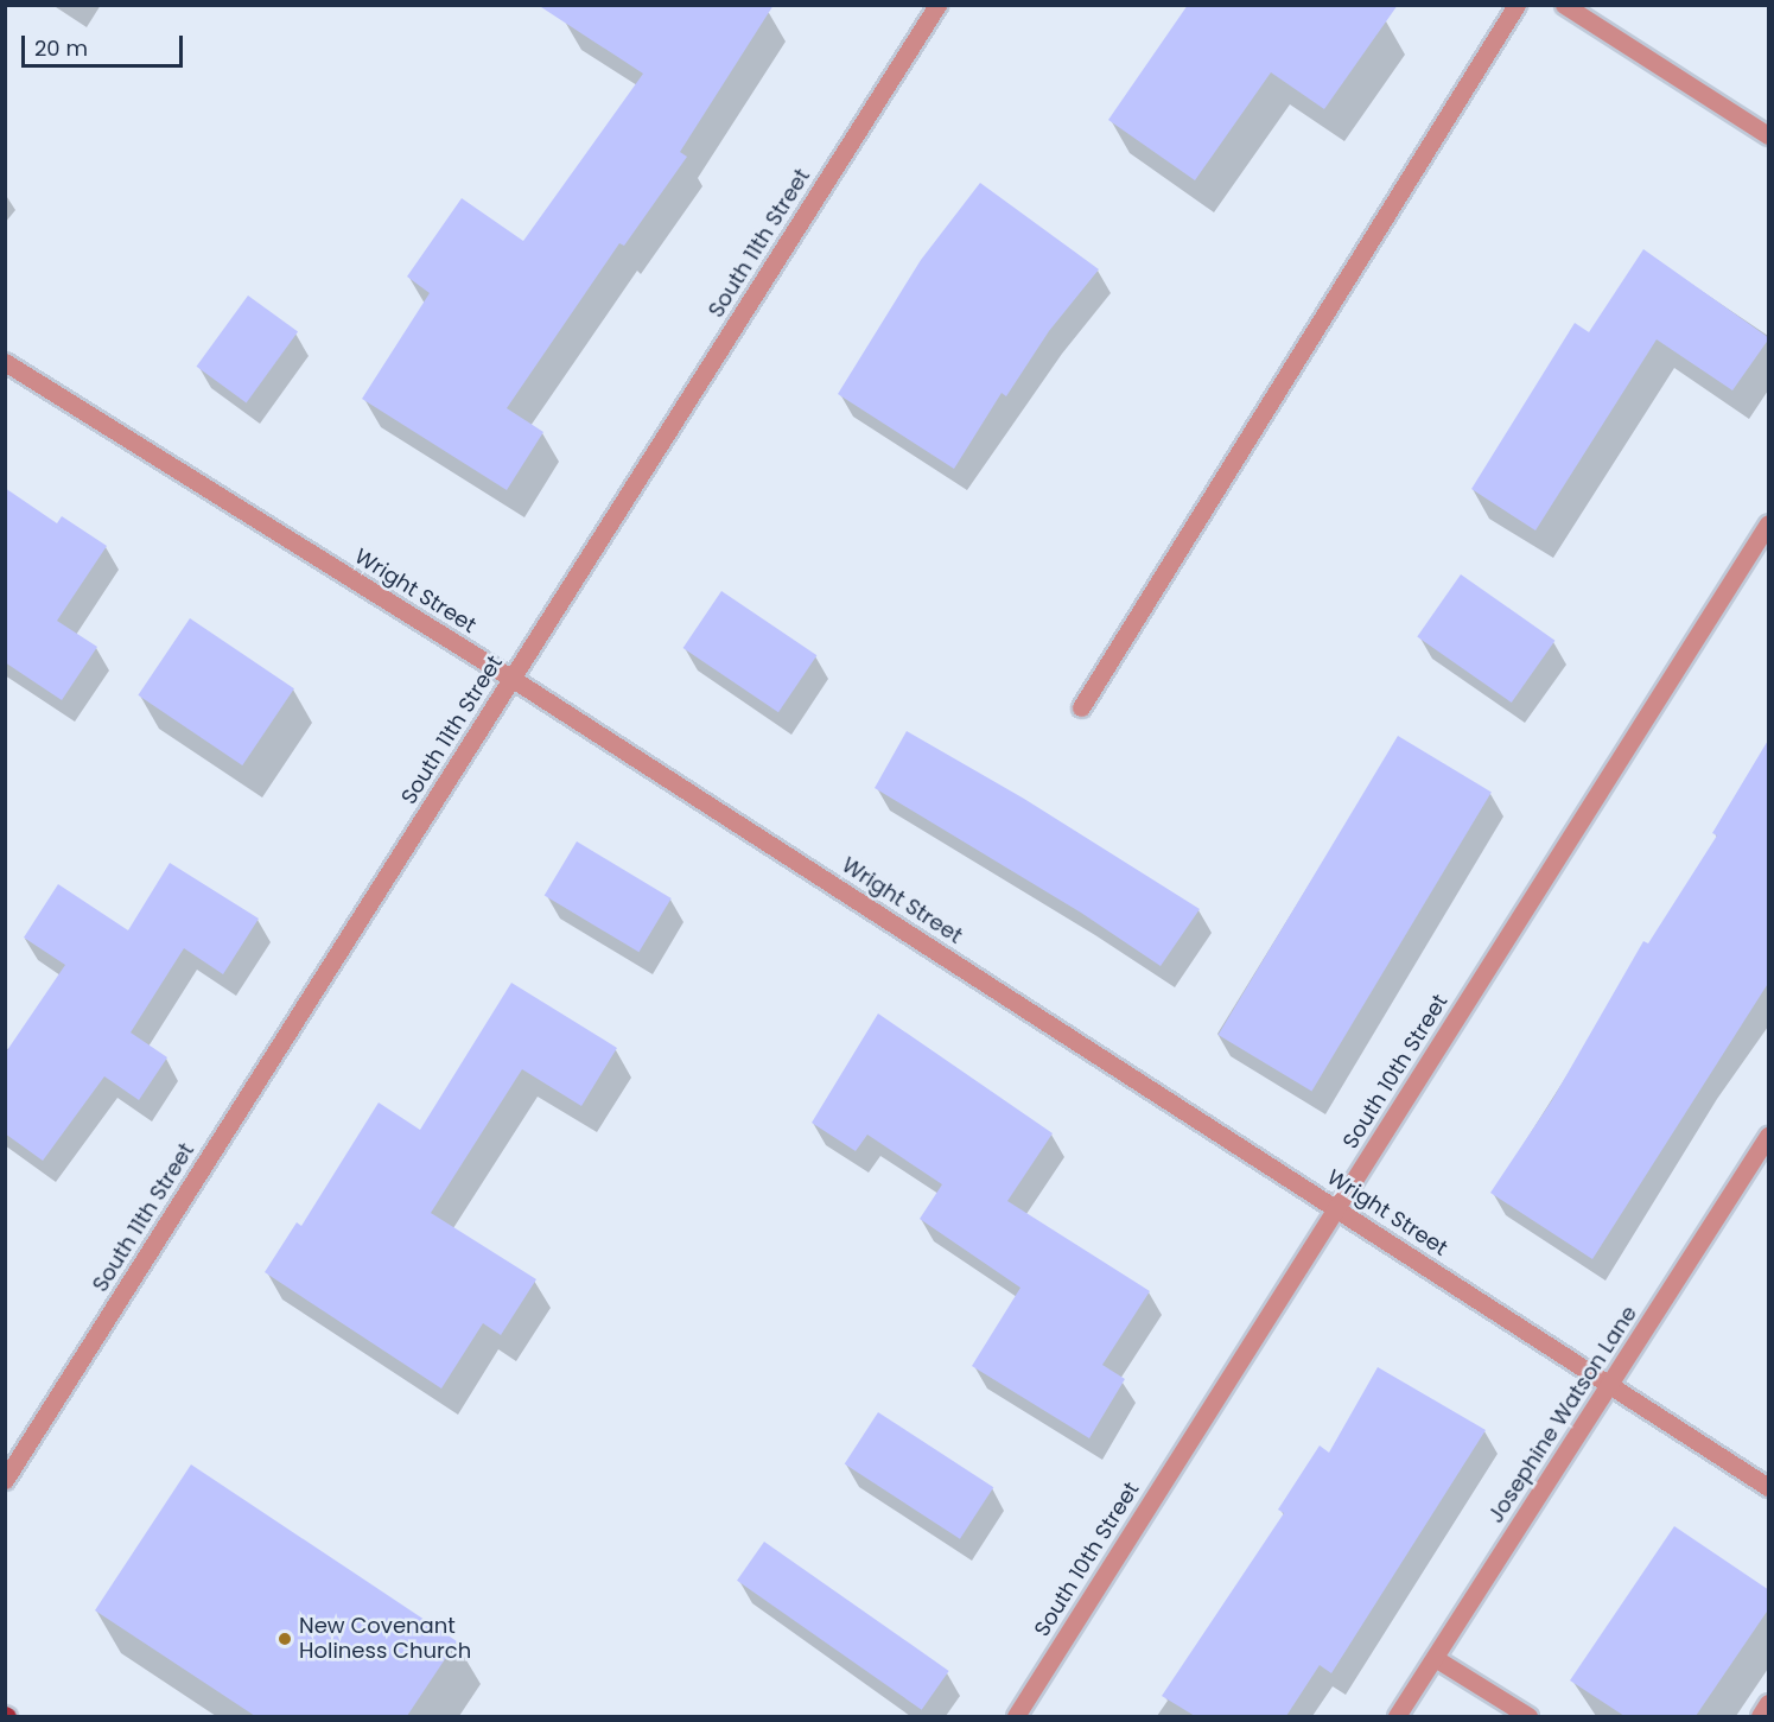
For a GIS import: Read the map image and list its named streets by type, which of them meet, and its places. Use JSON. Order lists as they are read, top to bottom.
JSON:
{
  "streets": {
    "street": [
      "South 11th Street",
      "Wright Street",
      "South 10th Street",
      "Josephine Watson Lane"
    ]
  },
  "crossings": [
    ["South 11th Street", "Wright Street"],
    ["Wright Street", "South 10th Street"],
    ["Wright Street", "Josephine Watson Lane"]
  ],
  "places": ["New Covenant Holiness Church"],
  "scale_bar": "20 m"
}
